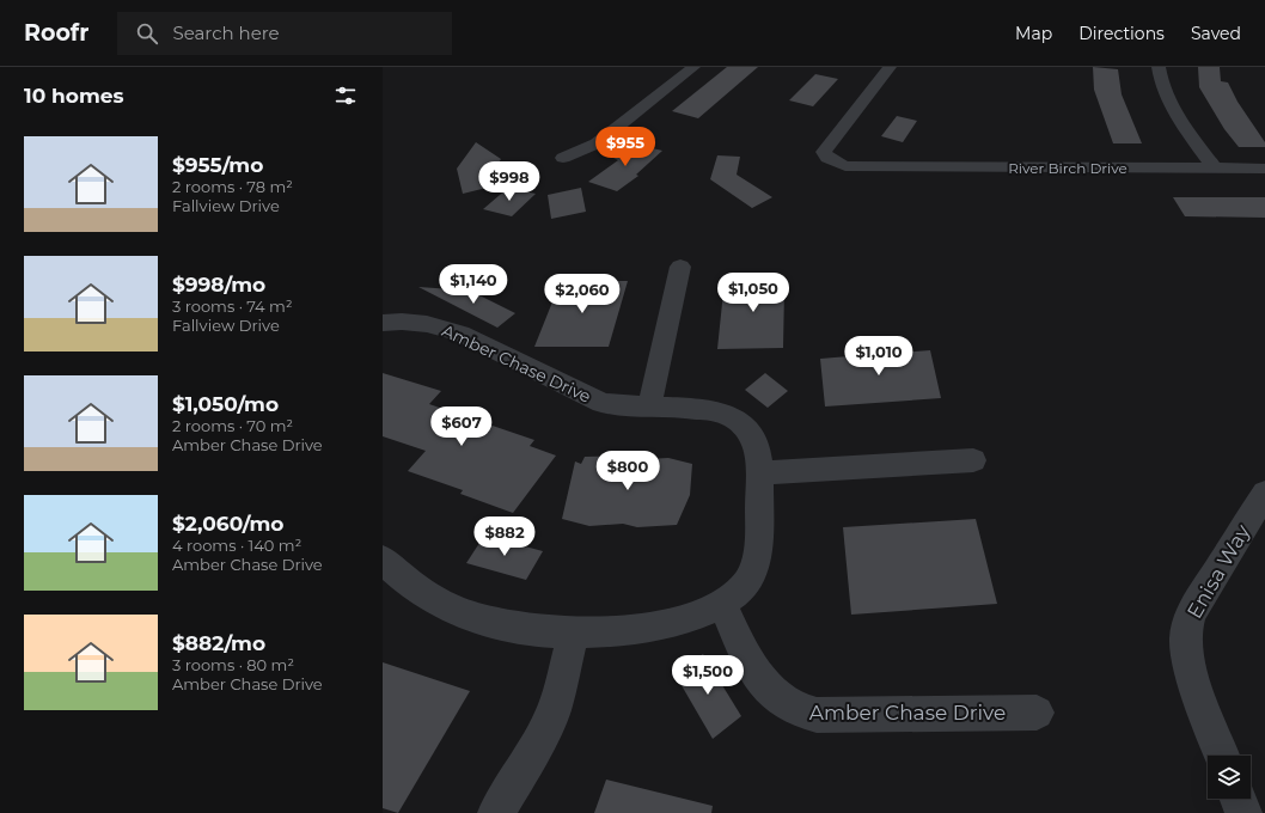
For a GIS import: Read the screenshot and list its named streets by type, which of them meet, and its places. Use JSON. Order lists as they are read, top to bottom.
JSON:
{
  "streets": {
    "street": ["River Birch Drive", "Amber Chase Drive", "Enisa Way"]
  },
  "page": {
    "header": "Roofr",
    "search": "Search here",
    "nav": ["Map", "Directions", "Saved"],
    "heading": "10 homes",
    "list": [
      {
        "name": "$955/mo",
        "note": "2 rooms · 78 m² · Fallview Drive"
      },
      {
        "name": "$998/mo",
        "note": "3 rooms · 74 m² · Fallview Drive"
      },
      {
        "name": "$1,050/mo",
        "note": "2 rooms · 70 m² · Amber Chase Drive"
      },
      {
        "name": "$2,060/mo",
        "note": "4 rooms · 140 m² · Amber Chase Drive"
      },
      {
        "name": "$882/mo",
        "note": "3 rooms · 80 m² · Amber Chase Drive"
      }
    ],
    "price": [
      "$955",
      "$998",
      "$1,140",
      "$1,050",
      "$2,060",
      "$1,010",
      "$607",
      "$800",
      "$882",
      "$1,500"
    ]
  }
}
